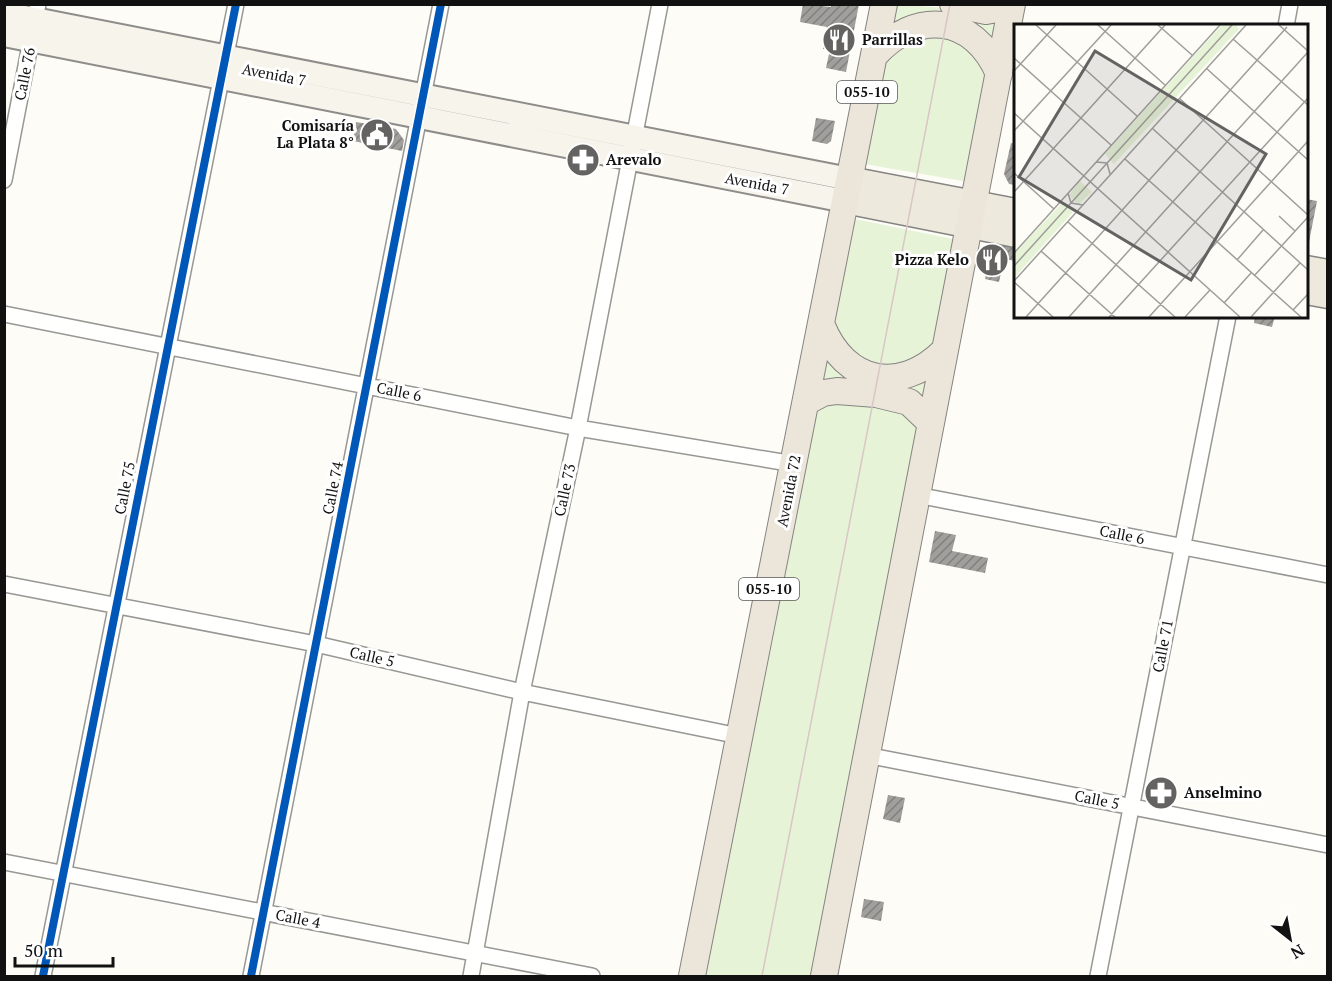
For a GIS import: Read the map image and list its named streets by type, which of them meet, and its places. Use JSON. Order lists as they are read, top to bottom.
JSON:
{
  "streets": {
    "highway": ["055-10", "Avenida 72"],
    "main road": ["Avenida 7"],
    "street": [
      "Calle 76",
      "Calle 6",
      "Calle 75",
      "Calle 74",
      "Calle 73",
      "Calle 71",
      "Calle 5",
      "Calle 4"
    ]
  },
  "crossings": [
    ["Calle 76", "Avenida 7"],
    ["Avenida 7", "Calle 75"],
    ["Avenida 7", "Calle 74"],
    ["Avenida 7", "Calle 73"],
    ["Avenida 7", "Avenida 72"],
    ["Calle 6", "Calle 75"],
    ["Calle 6", "Calle 74"],
    ["Calle 6", "Calle 73"],
    ["Calle 6", "Avenida 72"],
    ["Calle 6", "Calle 71"],
    ["Calle 75", "Calle 5"],
    ["Calle 75", "Calle 4"],
    ["Calle 74", "Calle 5"],
    ["Calle 74", "Calle 4"],
    ["Calle 73", "Calle 5"],
    ["Calle 73", "Calle 4"],
    ["Avenida 72", "Calle 5"],
    ["Calle 71", "Calle 5"]
  ],
  "places": {
    "restaurant": ["Parrillas", "Pizza Kelo"],
    "public building": ["Comisaría La Plata 8°"],
    "pharmacy": ["Arevalo", "Anselmino"]
  },
  "scale_bar": "50 m",
  "north": "bottom right"
}
